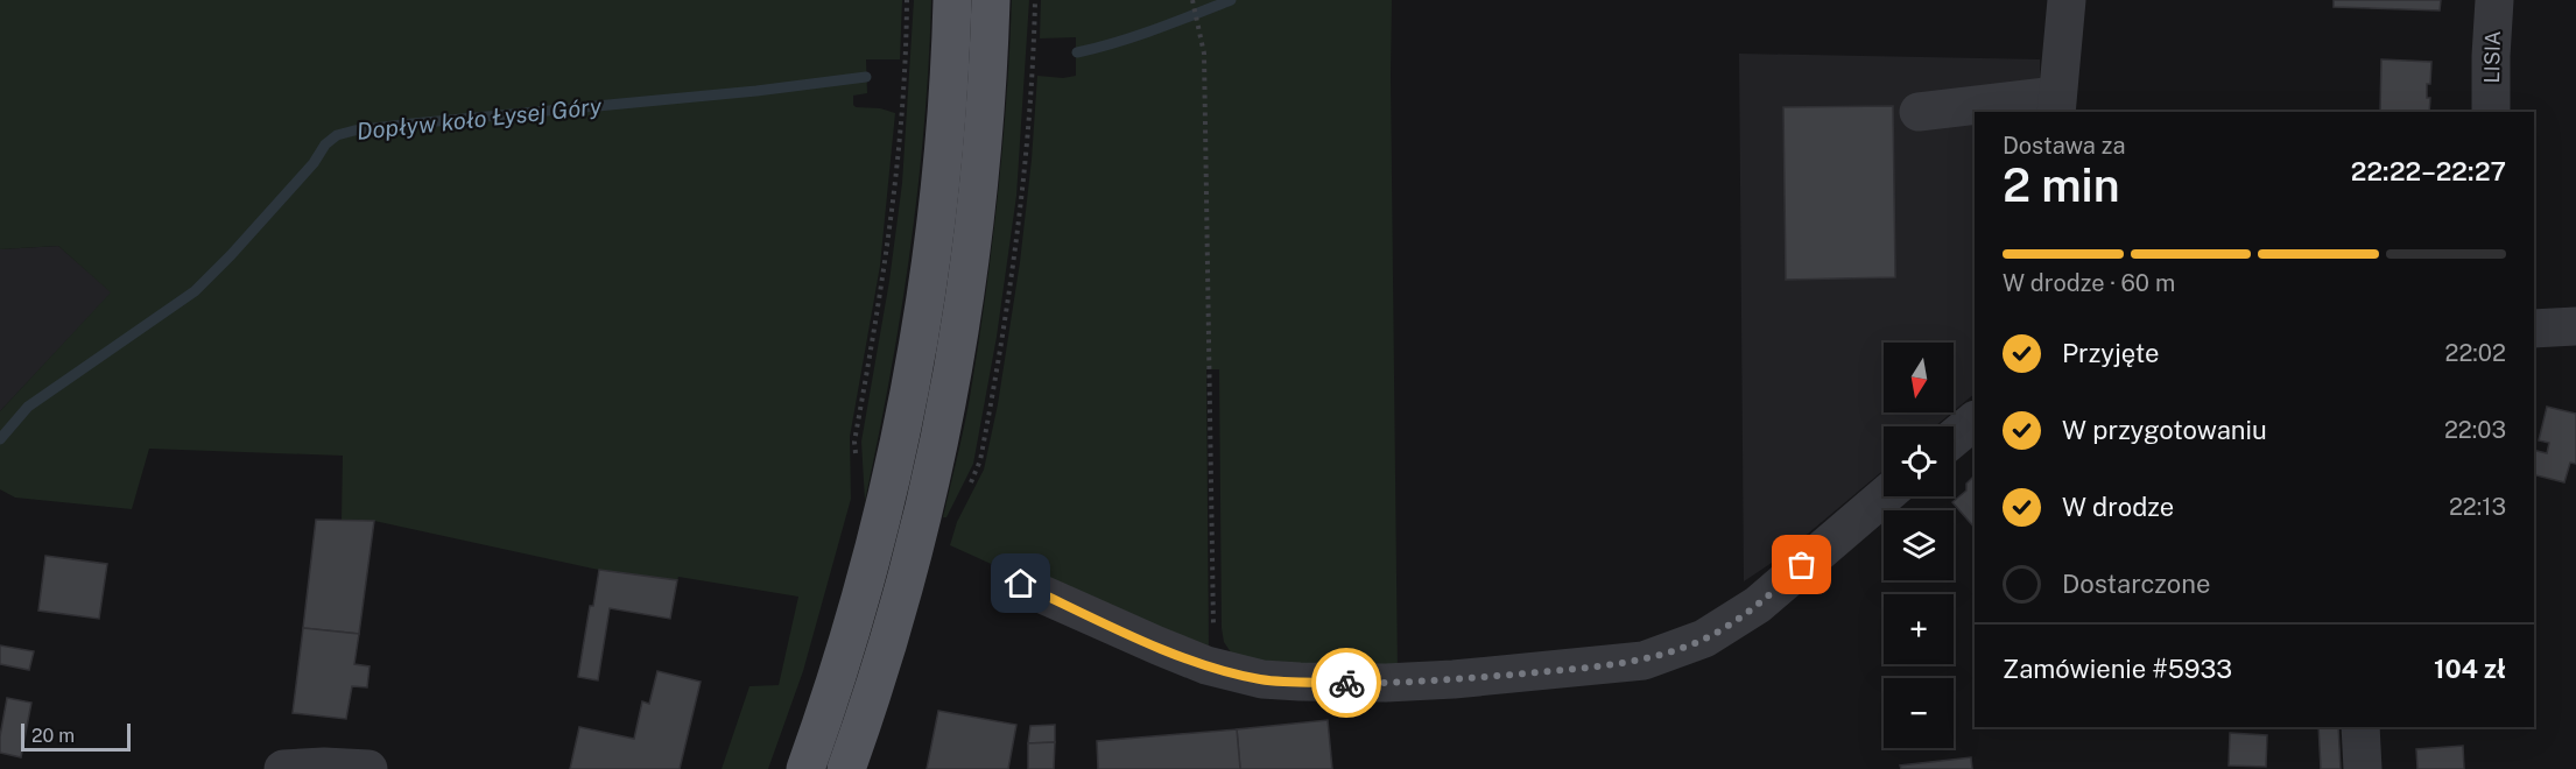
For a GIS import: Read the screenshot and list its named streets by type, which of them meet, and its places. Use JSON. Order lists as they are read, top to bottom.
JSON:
{
  "streets": {
    "street": ["LISIA"]
  },
  "water": ["Dopływ koło Łysej Góry"],
  "scale_bar": "20 m",
  "north": "bottom",
  "page": {
    "heading": ["2 min", "Dostawa za", "22:22–22:27"],
    "panel": ["Zamówienie #5933", "104 zł"],
    "bar": "W drodze · 60 m",
    "list": [
      ["Przyjęte", "22:02"],
      ["W przygotowaniu", "22:03"],
      ["W drodze", "22:13"],
      "Dostarczone"
    ],
    "map_buttons": ["+", "−"],
    "scale": "20 m"
  }
}
